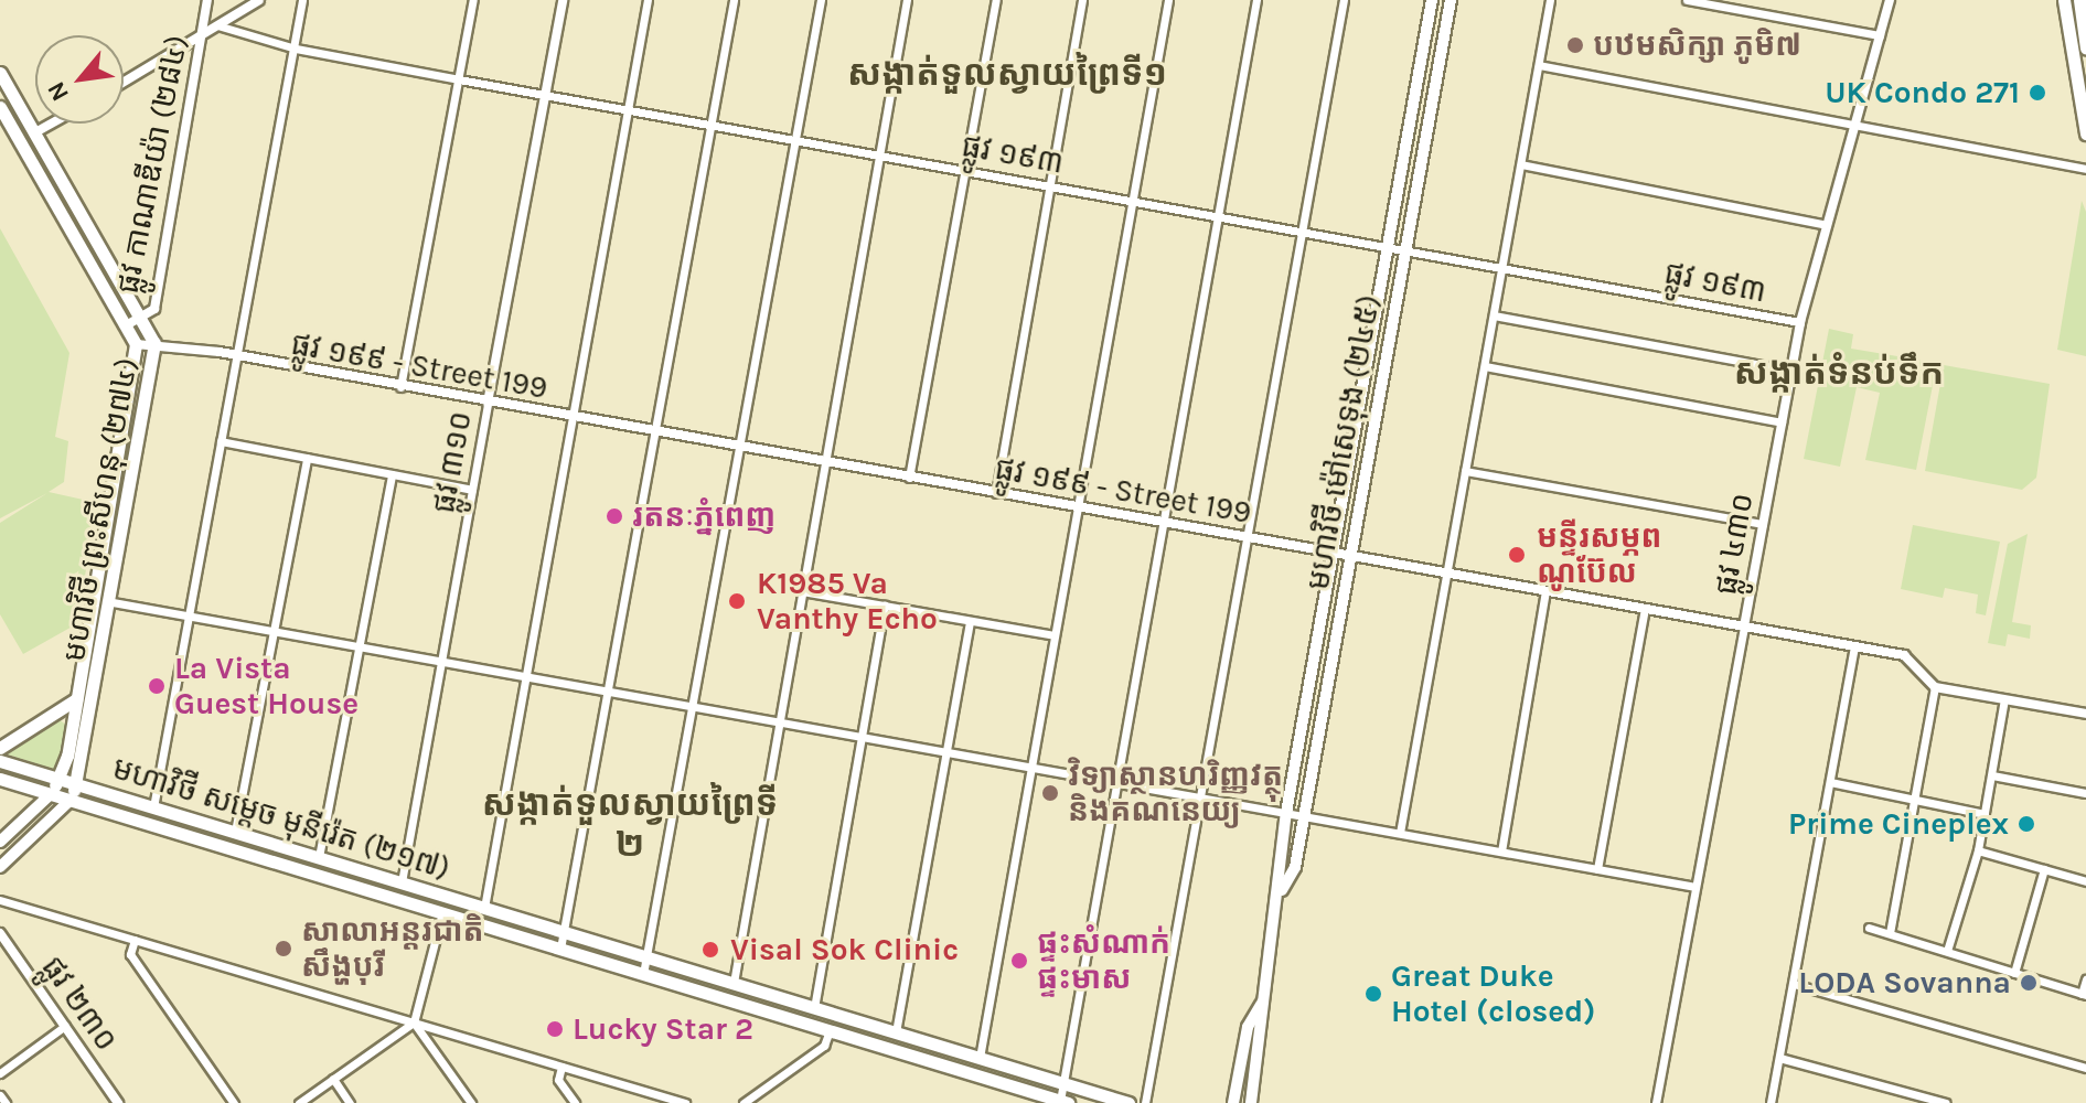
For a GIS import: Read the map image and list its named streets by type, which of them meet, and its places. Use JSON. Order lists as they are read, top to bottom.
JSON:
{
  "streets": {
    "main road": ["មហាវិថី ម៉ៅសេទុង (២៤៥)", "មហាវិថី ព្រះសីហនុ (២៧៤)", "មហាវិថី សម្តេច មុនីរ៉េត (២១៧)"],
    "street": [
      "ផ្លូវ ១៩៣",
      "ផ្លូវ កាណាឌីយ៉ា (២៨៤)",
      "ផ្លូវ ១៩៩ - Street 199",
      "ផ្លូវ ៣១០",
      "ផ្លូវ ៤៣០",
      "ផ្លូវ ២៣០"
    ]
  },
  "crossings": [
    ["ផ្លូវ ១៩៣", "មហាវិថី ម៉ៅសេទុង (២៤៥)"],
    ["ផ្លូវ ១៩៣", "ផ្លូវ ៣១០"],
    ["ផ្លូវ ១៩៣", "ផ្លូវ ៤៣០"],
    ["ផ្លូវ កាណាឌីយ៉ា (២៨៤)", "មហាវិថី ព្រះសីហនុ (២៧៤)"],
    ["ផ្លូវ ១៩៩ - Street 199", "មហាវិថី ម៉ៅសេទុង (២៤៥)"],
    ["ផ្លូវ ១៩៩ - Street 199", "ផ្លូវ ៣១០"],
    ["ផ្លូវ ១៩៩ - Street 199", "មហាវិថី ព្រះសីហនុ (២៧៤)"],
    ["ផ្លូវ ១៩៩ - Street 199", "ផ្លូវ ៤៣០"],
    ["ផ្លូវ ៣១០", "មហាវិថី សម្តេច មុនីរ៉េត (២១៧)"],
    ["មហាវិថី ព្រះសីហនុ (២៧៤)", "មហាវិថី សម្តេច មុនីរ៉េត (២១៧)"]
  ],
  "districts": ["សង្កាត់ទួលស្វាយព្រៃទី១", "សង្កាត់ទំនប់ទឹក", "សង្កាត់ទួលស្វាយព្រៃទី ២"],
  "places": [
    "បឋមសិក្សា ភូមិ៧",
    "UK Condo 271",
    "រតនៈភ្នំពេញ",
    "មន្ទីរសម្ភព ណូប៊ែល",
    "K1985 Va Vanthy Echo",
    "La Vista Guest House",
    "វិទ្យាស្ថានហរិញ្ញវត្ថុ និងគណនេយ្យ",
    "Prime Cineplex",
    "សាលាអន្តរជាតិ សឹង្ហបុរី",
    "Visal Sok Clinic",
    "ផ្ទះសំណាក់ ផ្ទះមាស",
    "LODA Sovanna",
    "Great Duke Hotel (closed)",
    "Lucky Star 2"
  ],
  "north": "bottom left"
}
